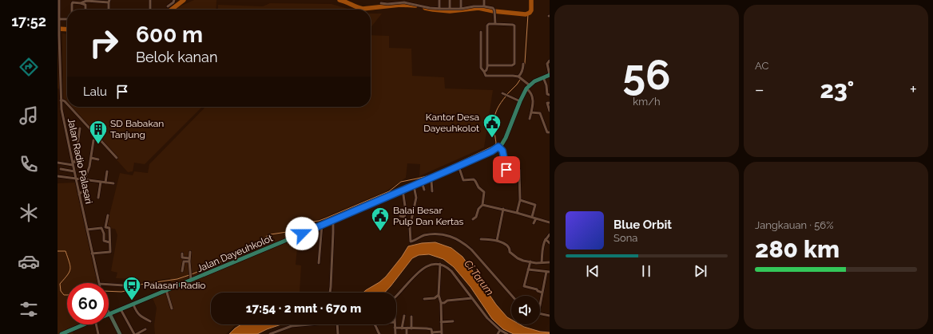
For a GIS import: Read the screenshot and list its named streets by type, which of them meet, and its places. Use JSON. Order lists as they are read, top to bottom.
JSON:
{
  "streets": {
    "main road": ["Jalan Dayeuhkolot"],
    "street": ["Jalan Radio Palasari"]
  },
  "water": ["Ci Tarum"],
  "places": {
    "public building": ["Kantor Desa Dayeuhkolot", "Balai Besar Pulp Dan Kertas"],
    "building": ["SD Babakan Tanjung"],
    "bus stop": ["Palasari Radio"]
  },
  "page": {
    "tabs": "17:52",
    "tile": [
      ["56", "km/h"],
      "AC",
      ["Jangkauan · 56%", "280 km"]
    ],
    "turn": ["600 m", "Belok kanan"],
    "then": "Lalu",
    "heat": ["−", "23°", "+"],
    "song": ["Blue Orbit", "Sona"],
    "limit": "60",
    "trip": "17:54 · 2 mnt · 670 m"
  }
}
